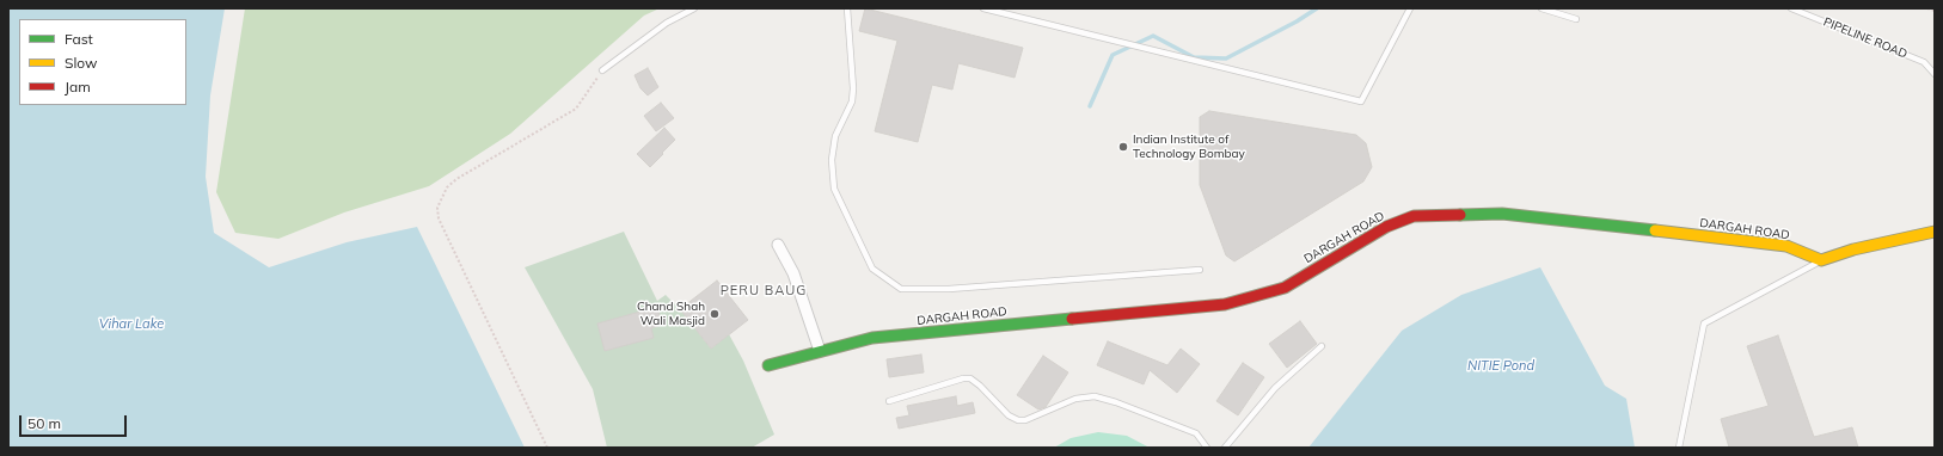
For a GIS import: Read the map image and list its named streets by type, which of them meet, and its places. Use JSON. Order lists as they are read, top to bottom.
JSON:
{
  "streets": {
    "street": ["DARGAH ROAD"],
    "lane": ["PIPELINE ROAD"]
  },
  "districts": ["PERU BAUG"],
  "water": ["Vihar Lake", "NITIE Pond"],
  "places": ["Indian Institute of Technology Bombay", "Chand Shah Wali Masjid"],
  "legend": ["Fast", "Slow", "Jam"],
  "scale_bar": "50 m"
}
